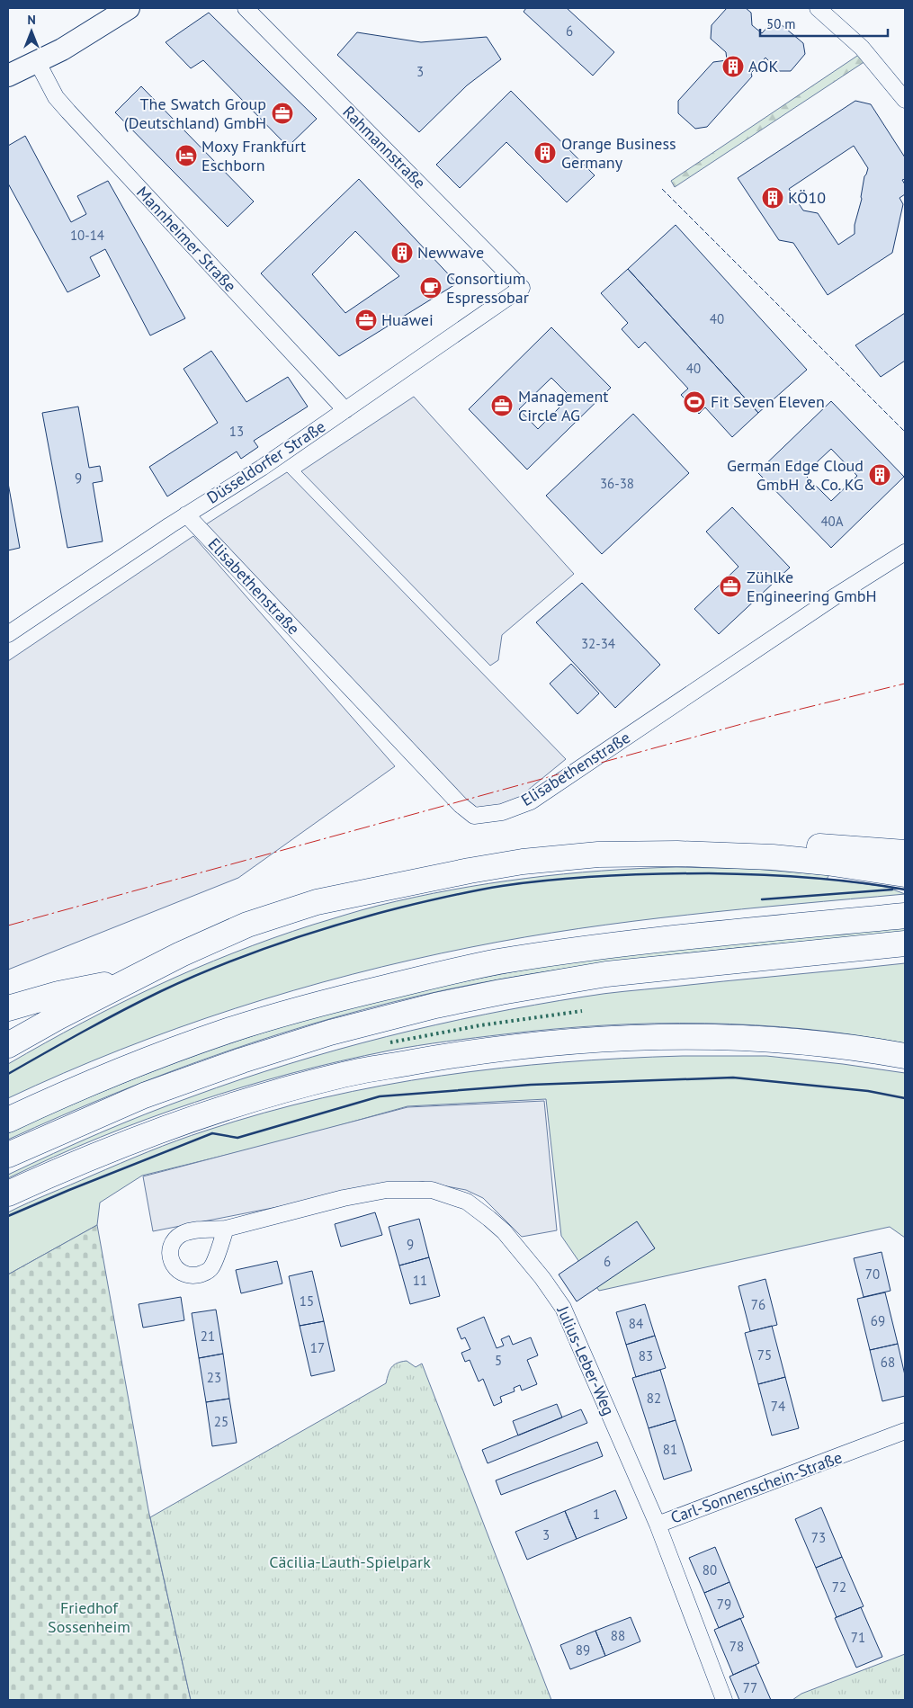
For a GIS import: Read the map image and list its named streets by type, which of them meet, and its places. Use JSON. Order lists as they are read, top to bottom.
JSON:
{
  "streets": {
    "street": [
      "Rahmannstraße",
      "Mannheimer Straße",
      "Düsseldorfer Straße",
      "Elisabethenstraße",
      "Julius-Leber-Weg",
      "Carl-Sonnenschein-Straße"
    ]
  },
  "crossings": [
    ["Rahmannstraße", "Düsseldorfer Straße"],
    ["Mannheimer Straße", "Düsseldorfer Straße"],
    ["Düsseldorfer Straße", "Elisabethenstraße"],
    ["Julius-Leber-Weg", "Carl-Sonnenschein-Straße"]
  ],
  "parks": ["Cäcilia-Lauth-Spielpark", "Friedhof Sossenheim"],
  "places": {
    "building": [
      "AOK",
      "Orange Business Germany",
      "KÖ10",
      "Newwave",
      "German Edge Cloud GmbH & Co. KG"
    ],
    "office": [
      "The Swatch Group (Deutschland) GmbH",
      "Huawei",
      "Management Circle AG",
      "Zühlke Engineering GmbH"
    ],
    "hotel": ["Moxy Frankfurt Eschborn"],
    "cafe": ["Consortium Espressobar"],
    "sports": ["Fit Seven Eleven"]
  },
  "house_numbers": [
    "6",
    "3",
    "10-14",
    "40",
    "40",
    "13",
    "9",
    "36-38",
    "40A",
    "32-34",
    "9",
    "6",
    "70",
    "11",
    "15",
    "76",
    "69",
    "84",
    "21",
    "17",
    "75",
    "83",
    "5",
    "68",
    "23",
    "82",
    "74",
    "25",
    "81",
    "1",
    "3",
    "73",
    "80",
    "72",
    "79",
    "88",
    "71",
    "78",
    "89",
    "77"
  ],
  "scale_bar": "50 m",
  "north": "top"
}
